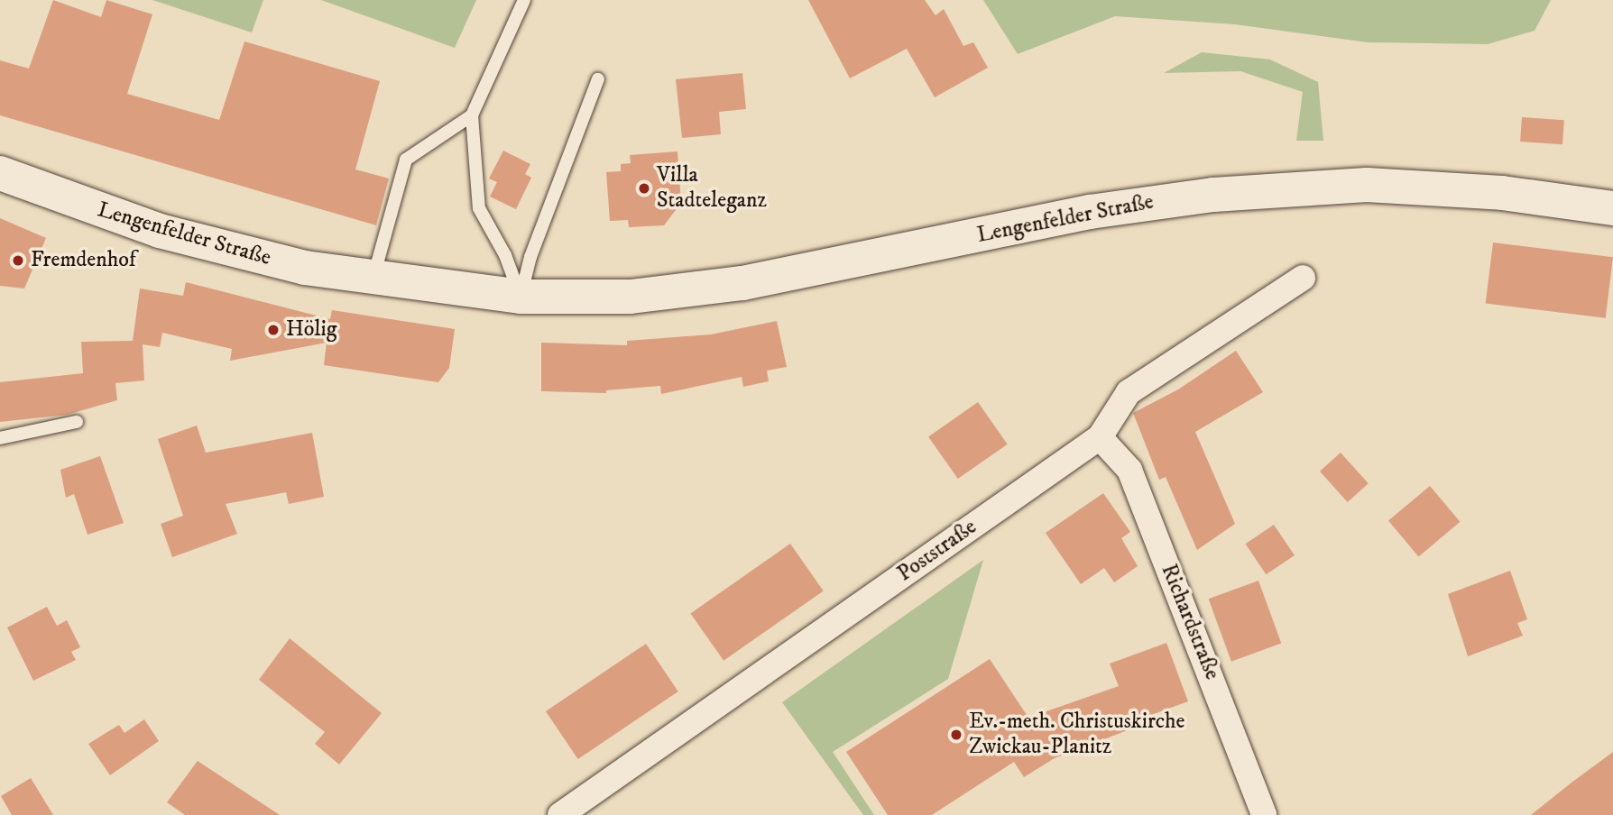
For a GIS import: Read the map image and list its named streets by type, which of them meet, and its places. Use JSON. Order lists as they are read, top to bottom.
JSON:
{
  "streets": {
    "main road": ["Lengenfelder Straße"],
    "street": ["Poststraße", "Richardstraße"]
  },
  "crossings": [
    ["Poststraße", "Richardstraße"]
  ],
  "places": [
    "Villa Stadteleganz",
    "Fremdenhof",
    "Hölig",
    "Ev.-meth. Christuskirche Zwickau-Planitz"
  ]
}
